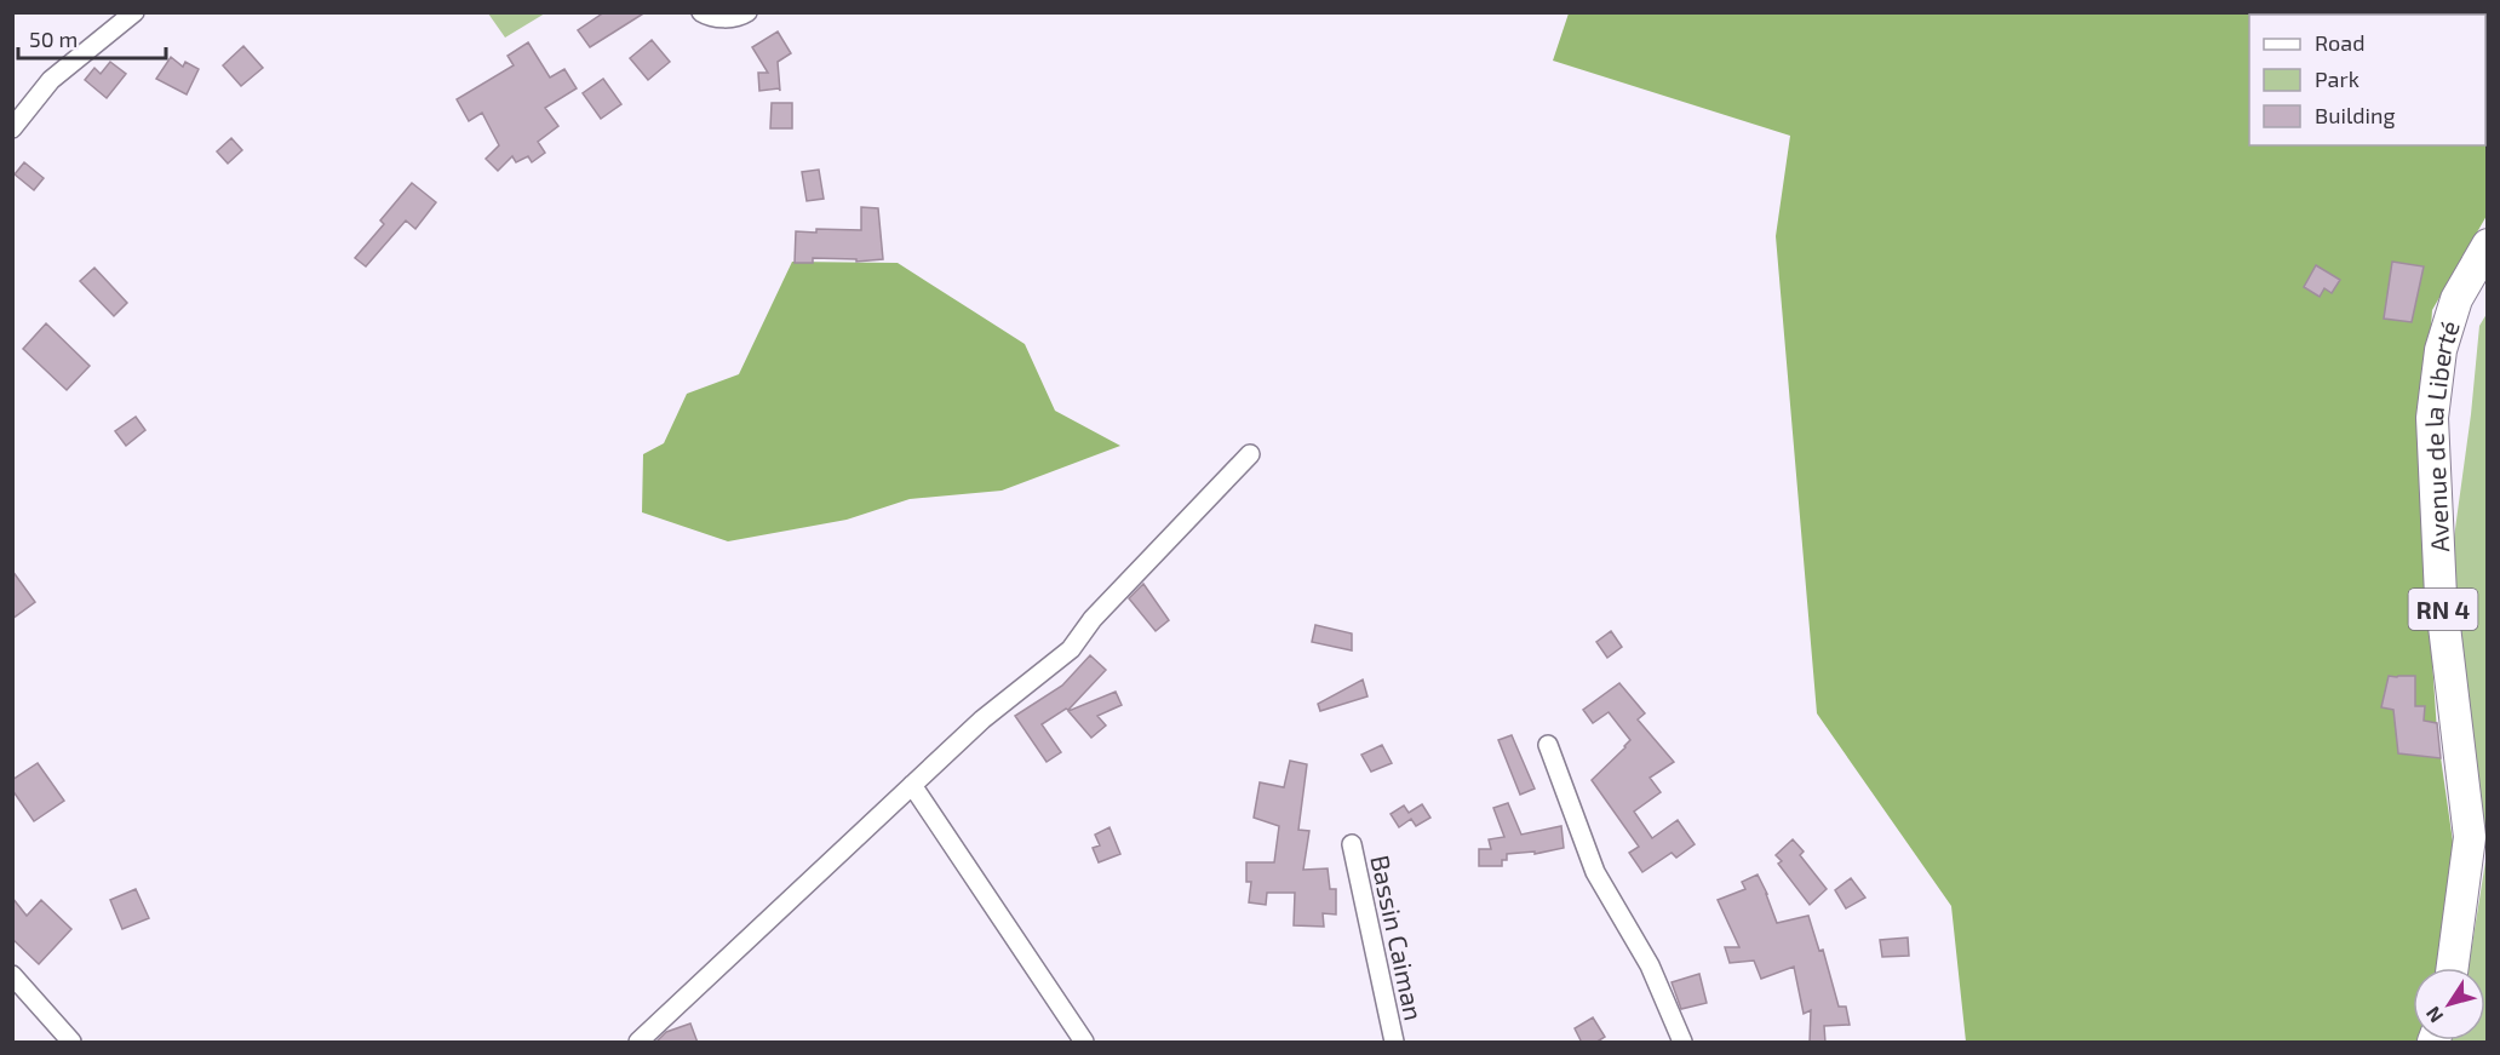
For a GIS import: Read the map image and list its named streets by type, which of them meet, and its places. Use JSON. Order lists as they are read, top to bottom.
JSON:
{
  "streets": {
    "main road": ["Avenue de la Liberté", "RN 4"],
    "street": ["Bassin Caiman"]
  },
  "legend": ["Road", "Park", "Building"],
  "scale_bar": "50 m",
  "north": "bottom left"
}
